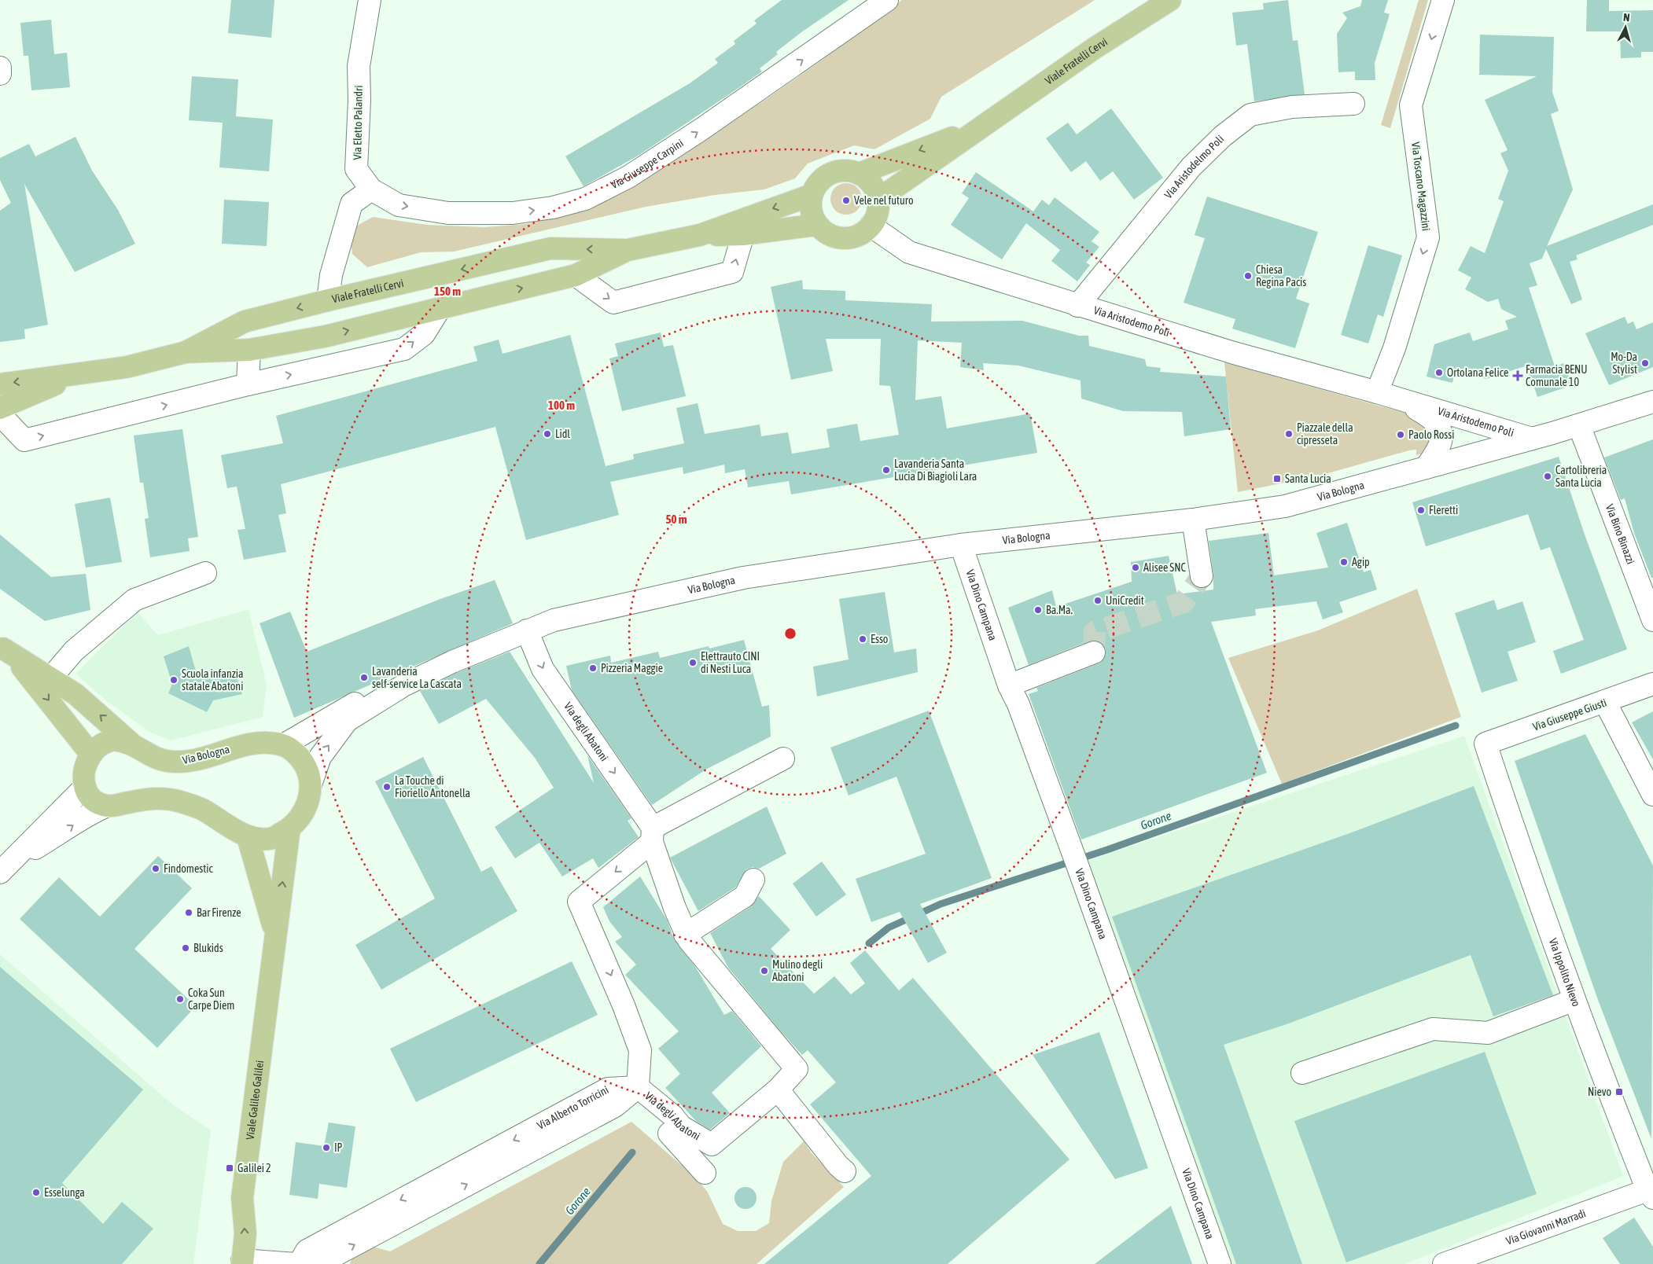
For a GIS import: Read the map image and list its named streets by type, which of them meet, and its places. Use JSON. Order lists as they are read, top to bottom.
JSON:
{
  "streets": {
    "main road": ["Viale Fratelli Cervi", "Via Bologna", "Viale Galileo Galilei"],
    "street": [
      "Via Eletto Palandri",
      "Via Giuseppe Carpini",
      "Via Aristodelmo Poli",
      "Via Toscano Magazzini",
      "Via Aristodemo Poli",
      "Via Bino Binazzi",
      "Via Dino Campana",
      "Via Giuseppe Giusti",
      "Via degli Abatoni",
      "Via Ippolito Nievo",
      "Via Alberto Torricini",
      "Via Giovanni Marradi"
    ]
  },
  "crossings": [
    ["Via Eletto Palandri", "Via Giuseppe Carpini"],
    ["Via Aristodelmo Poli", "Via Aristodemo Poli"],
    ["Via Toscano Magazzini", "Via Aristodemo Poli"],
    ["Via Aristodemo Poli", "Via Bologna"],
    ["Via Bologna", "Via Bino Binazzi"],
    ["Via Bologna", "Via Dino Campana"],
    ["Via Bologna", "Via degli Abatoni"],
    ["Via Giuseppe Giusti", "Via Ippolito Nievo"],
    ["Via degli Abatoni", "Via Alberto Torricini"],
    ["Via Ippolito Nievo", "Via Giovanni Marradi"]
  ],
  "one_way": [
    "Via Giuseppe Carpini",
    "Via Toscano Magazzini",
    "Via degli Abatoni",
    "Viale Galileo Galilei"
  ],
  "water": ["Gorone"],
  "places": {
    "other": [
      "Vele nel futuro",
      "Chiesa Regina Pacis",
      "Mo-Da Stylist",
      "Ortolana Felice",
      "Lidl",
      "Piazzale della cipresseta",
      "Paolo Rossi",
      "Lavanderia Santa Lucia Di Biagioli Lara",
      "Cartolibreria Santa Lucia",
      "Fleretti",
      "Agip",
      "Alisee SNC",
      "UniCredit",
      "Ba.Ma.",
      "Esso",
      "Elettrauto CINI di Nesti Luca",
      "Pizzeria Maggie",
      "Lavanderia self-service La Cascata",
      "Scuola infanzia statale Abatoni",
      "La Touche di Fioriello Antonella",
      "Findomestic",
      "Bar Firenze",
      "Blukids",
      "Mulino degli Abatoni",
      "Coka Sun Carpe Diem",
      "IP",
      "Esselunga"
    ],
    "health": ["Farmacia BENU Comunale 10"],
    "transit": ["Santa Lucia", "Nievo", "Galilei 2"]
  },
  "north": "top",
  "rings": ["150 m", "100 m", "50 m"]
}
